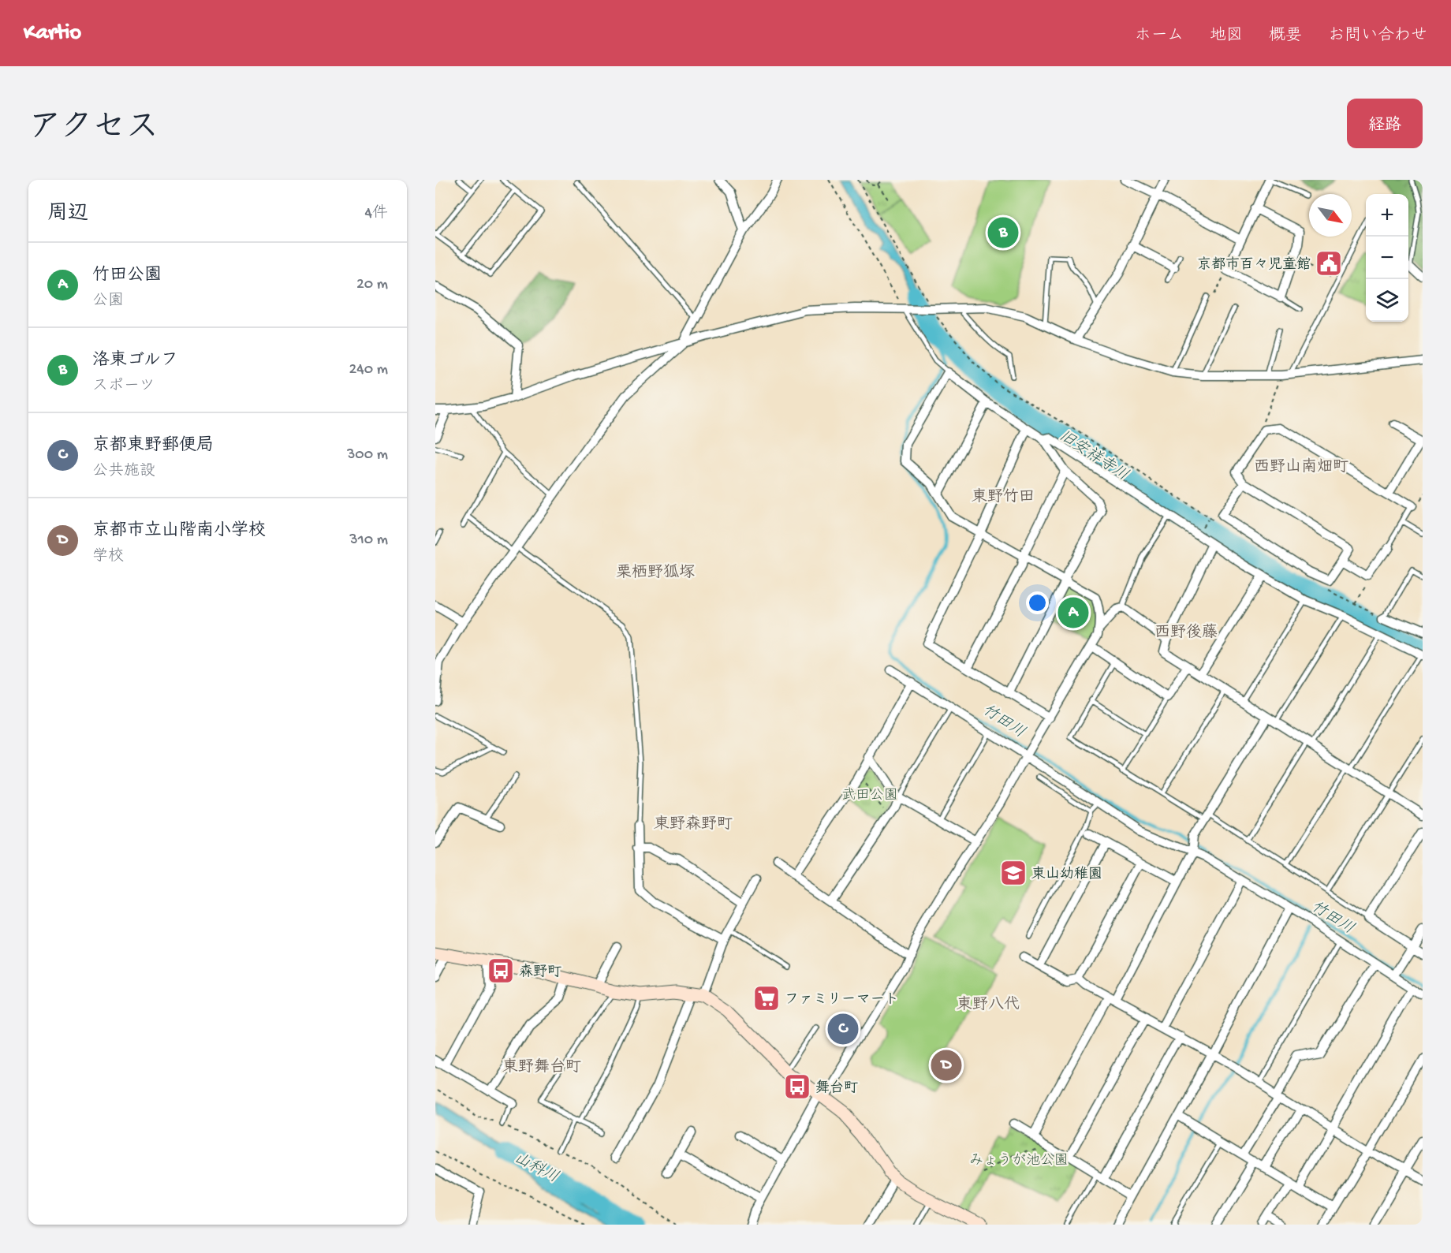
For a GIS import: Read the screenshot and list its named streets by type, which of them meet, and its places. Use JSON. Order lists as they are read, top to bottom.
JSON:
{
  "districts": [
    "西野山南畑町",
    "東野竹田",
    "栗栖野狐塚",
    "西野後藤",
    "東野森野町",
    "東野八代",
    "東野舞台町"
  ],
  "water": ["旧安祥寺川", "竹田川", "山科川"],
  "parks": ["武田公園", "みょうが池公園"],
  "places": {
    "public building": ["京都市百々児童館"],
    "school or university": ["東山幼稚園"],
    "bus stop": ["森野町", "舞台町"],
    "supermarket": ["ファミリーマート"]
  },
  "north": "bottom right",
  "page": {
    "header": "Kartio",
    "nav": [
      "ホーム",
      "地図",
      "概要",
      "お問い合わせ"
    ],
    "title": "アクセス",
    "buttons": "経路",
    "heading": ["周辺", "4件"],
    "map_buttons": ["+", "−"],
    "pins": [
      "B",
      "A",
      "C",
      "D"
    ],
    "list": [
      {
        "mark": "A",
        "name": "竹田公園",
        "note": "公園",
        "value": "20 m"
      },
      {
        "mark": "B",
        "name": "洛東ゴルフ",
        "note": "スポーツ",
        "value": "240 m"
      },
      {
        "mark": "C",
        "name": "京都東野郵便局",
        "note": "公共施設",
        "value": "300 m"
      },
      {
        "mark": "D",
        "name": "京都市立山階南小学校",
        "note": "学校",
        "value": "310 m"
      }
    ]
  }
}
